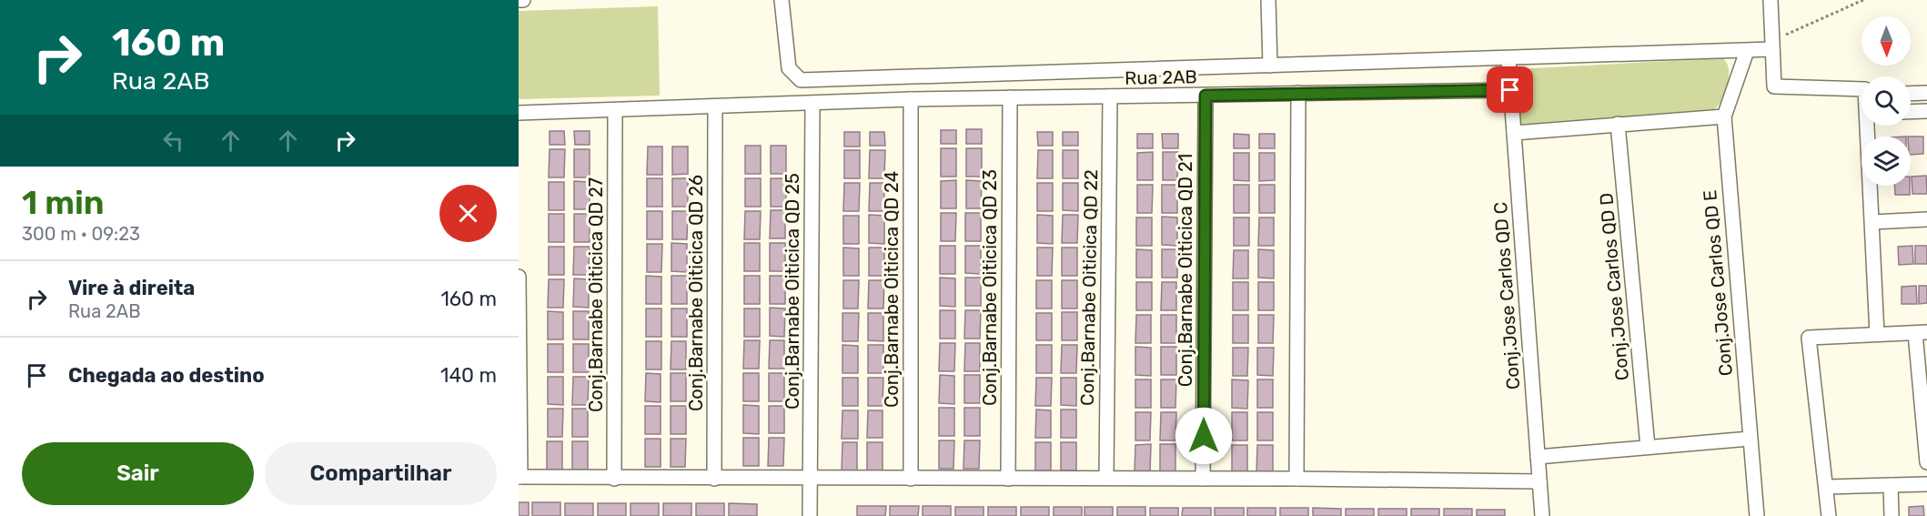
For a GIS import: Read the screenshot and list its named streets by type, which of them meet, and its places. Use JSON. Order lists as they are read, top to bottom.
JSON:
{
  "streets": {
    "street": [
      "Rua 2AB",
      "Conj.Barnabe Oiticica QD 21",
      "Conj.Jose Carlos QD E",
      "Conj.Jose Carlos QD D",
      "Conj.Barnabe Oiticica QD 23",
      "Conj.Barnabe Oiticica QD 22",
      "Conj.Barnabe Oiticica QD 24",
      "Conj.Barnabe Oiticica QD 25",
      "Conj.Barnabe Oiticica QD 26",
      "Conj.Barnabe Oiticica QD 27",
      "Conj.Jose Carlos QD C"
    ]
  },
  "crossings": [
    ["Rua 2AB", "Conj.Barnabe Oiticica QD 21"],
    ["Rua 2AB", "Conj.Barnabe Oiticica QD 23"],
    ["Rua 2AB", "Conj.Barnabe Oiticica QD 22"],
    ["Rua 2AB", "Conj.Barnabe Oiticica QD 24"],
    ["Rua 2AB", "Conj.Barnabe Oiticica QD 25"],
    ["Rua 2AB", "Conj.Barnabe Oiticica QD 26"],
    ["Rua 2AB", "Conj.Barnabe Oiticica QD 27"],
    ["Rua 2AB", "Conj.Jose Carlos QD C"]
  ],
  "north": "bottom",
  "page": {
    "turn": ["160 m", "Rua 2AB"],
    "heading": ["1 min", "300 m · 09:23"],
    "list": [
      {
        "name": "Vire à direita",
        "note": "Rua 2AB",
        "value": "160 m"
      },
      {
        "name": "Chegada ao destino",
        "value": "140 m"
      }
    ],
    "buttons": ["Sair", "Compartilhar"]
  }
}
